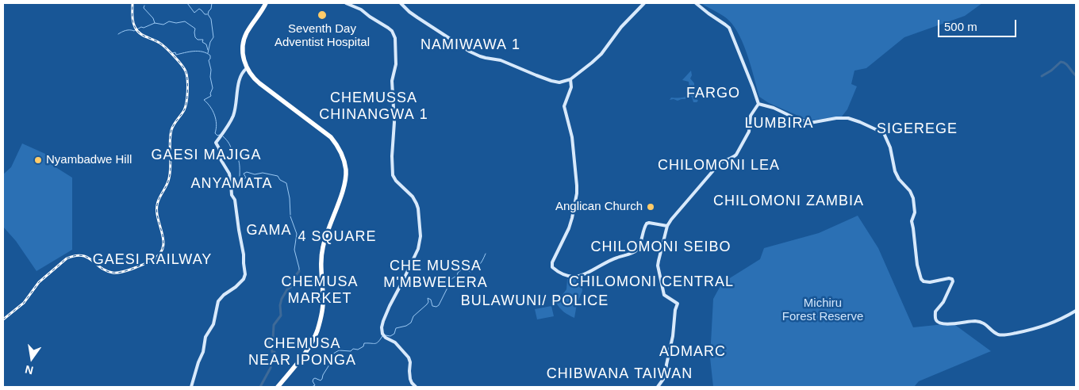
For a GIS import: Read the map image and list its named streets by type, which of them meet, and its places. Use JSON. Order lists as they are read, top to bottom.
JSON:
{
  "districts": [
    "NAMIWAWA 1",
    "FARGO",
    "CHEMUSSA CHINANGWA 1",
    "LUMBIRA",
    "SIGEREGE",
    "GAESI MAJIGA",
    "CHILOMONI LEA",
    "ANYAMATA",
    "CHILOMONI ZAMBIA",
    "GAMA",
    "4 SQUARE",
    "CHILOMONI SEIBO",
    "GAESI RAILWAY",
    "CHE MUSSA M'MBWELERA",
    "CHEMUSA MARKET",
    "CHILOMONI CENTRAL",
    "BULAWUNI/ POLICE",
    "CHEMUSA NEAR IPONGA",
    "ADMARC",
    "CHIBWANA TAIWAN"
  ],
  "parks": ["Michiru Forest Reserve"],
  "places": ["Seventh Day Adventist Hospital", "Nyambadwe Hill", "Anglican Church"],
  "scale_bar": "500 m",
  "north": "bottom"
}
